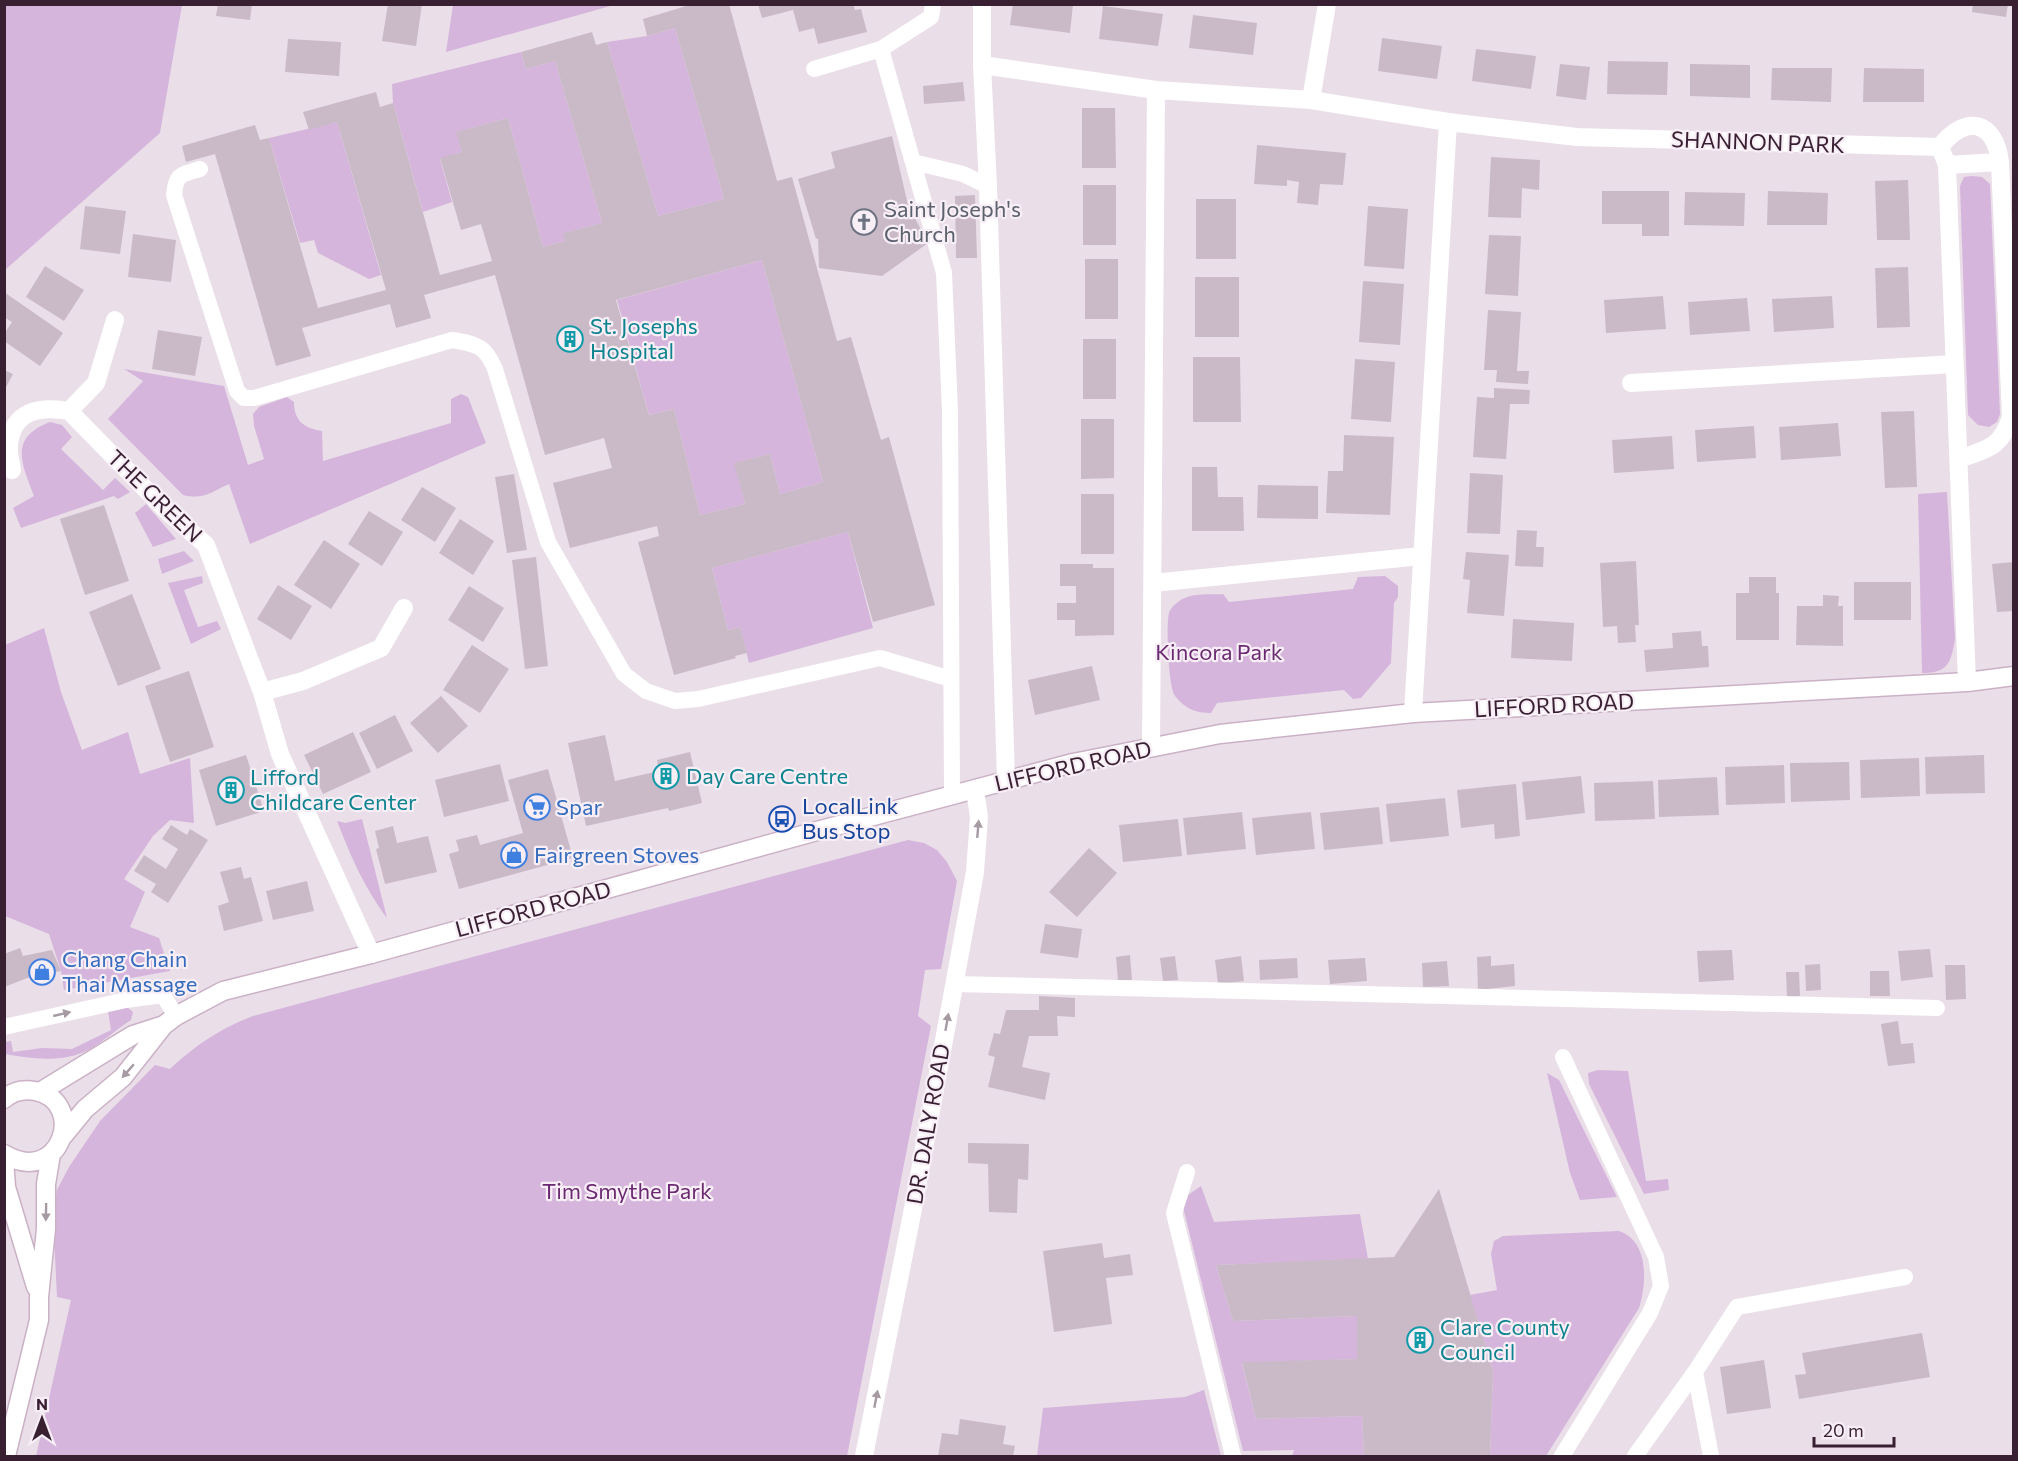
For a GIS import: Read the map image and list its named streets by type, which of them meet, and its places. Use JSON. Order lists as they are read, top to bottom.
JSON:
{
  "streets": {
    "street": [
      "SHANNON PARK",
      "THE GREEN",
      "LIFFORD ROAD",
      "DR. DALY ROAD"
    ]
  },
  "crossings": [
    ["THE GREEN", "LIFFORD ROAD"],
    ["LIFFORD ROAD", "DR. DALY ROAD"]
  ],
  "one_way": ["DR. DALY ROAD"],
  "parks": ["Kincora Park", "Tim Smythe Park"],
  "places": {
    "church": ["Saint Joseph's Church"],
    "building": [
      "St. Josephs Hospital",
      "Day Care Centre",
      "Lifford Childcare Center",
      "Clare County Council"
    ],
    "supermarket": ["Spar"],
    "bus stop": ["LocalLink Bus Stop"],
    "shop": ["Fairgreen Stoves", "Chang Chain Thai Massage"]
  },
  "scale_bar": "20 m",
  "north": "top"
}
